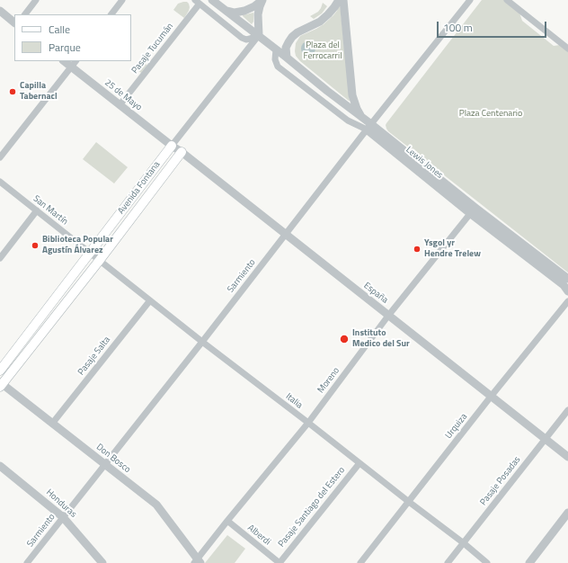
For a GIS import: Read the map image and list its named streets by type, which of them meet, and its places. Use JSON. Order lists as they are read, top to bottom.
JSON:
{
  "streets": {
    "main road": ["Avenida Fontana"],
    "street": [
      "Pasaje Tucumán",
      "25 de Mayo",
      "Lewis Jones",
      "San Martín",
      "Sarmiento",
      "España",
      "Pasaje Salta",
      "Moreno",
      "Italia",
      "Urquiza",
      "Don Bosco",
      "Pasaje Posadas",
      "Honduras",
      "Pasaje Santiago del Estero",
      "Alberdi"
    ]
  },
  "crossings": [
    ["Pasaje Tucumán", "25 de Mayo"],
    ["25 de Mayo", "Avenida Fontana"],
    ["25 de Mayo", "España"],
    ["Lewis Jones", "Avenida Fontana"],
    ["Lewis Jones", "Sarmiento"],
    ["Lewis Jones", "Moreno"],
    ["Avenida Fontana", "San Martín"],
    ["Avenida Fontana", "España"],
    ["Avenida Fontana", "Italia"],
    ["Avenida Fontana", "Don Bosco"],
    ["San Martín", "Italia"],
    ["Sarmiento", "España"],
    ["Sarmiento", "Italia"],
    ["Sarmiento", "Don Bosco"],
    ["Sarmiento", "Honduras"],
    ["España", "Moreno"],
    ["España", "Urquiza"],
    ["España", "Pasaje Posadas"],
    ["Pasaje Salta", "Italia"],
    ["Pasaje Salta", "Don Bosco"],
    ["Moreno", "Italia"],
    ["Moreno", "Don Bosco"],
    ["Moreno", "Alberdi"],
    ["Italia", "Urquiza"],
    ["Italia", "Pasaje Posadas"],
    ["Italia", "Pasaje Santiago del Estero"],
    ["Pasaje Santiago del Estero", "Alberdi"]
  ],
  "parks": ["Plaza del Ferrocarril", "Plaza Centenario"],
  "places": [
    "Capilla Tabernacl",
    "Biblioteca Popular Agustín Álvarez",
    "Ysgol yr Hendre Trelew",
    "Instituto Medico del Sur"
  ],
  "legend": ["Calle", "Parque"],
  "scale_bar": "100 m"
}
